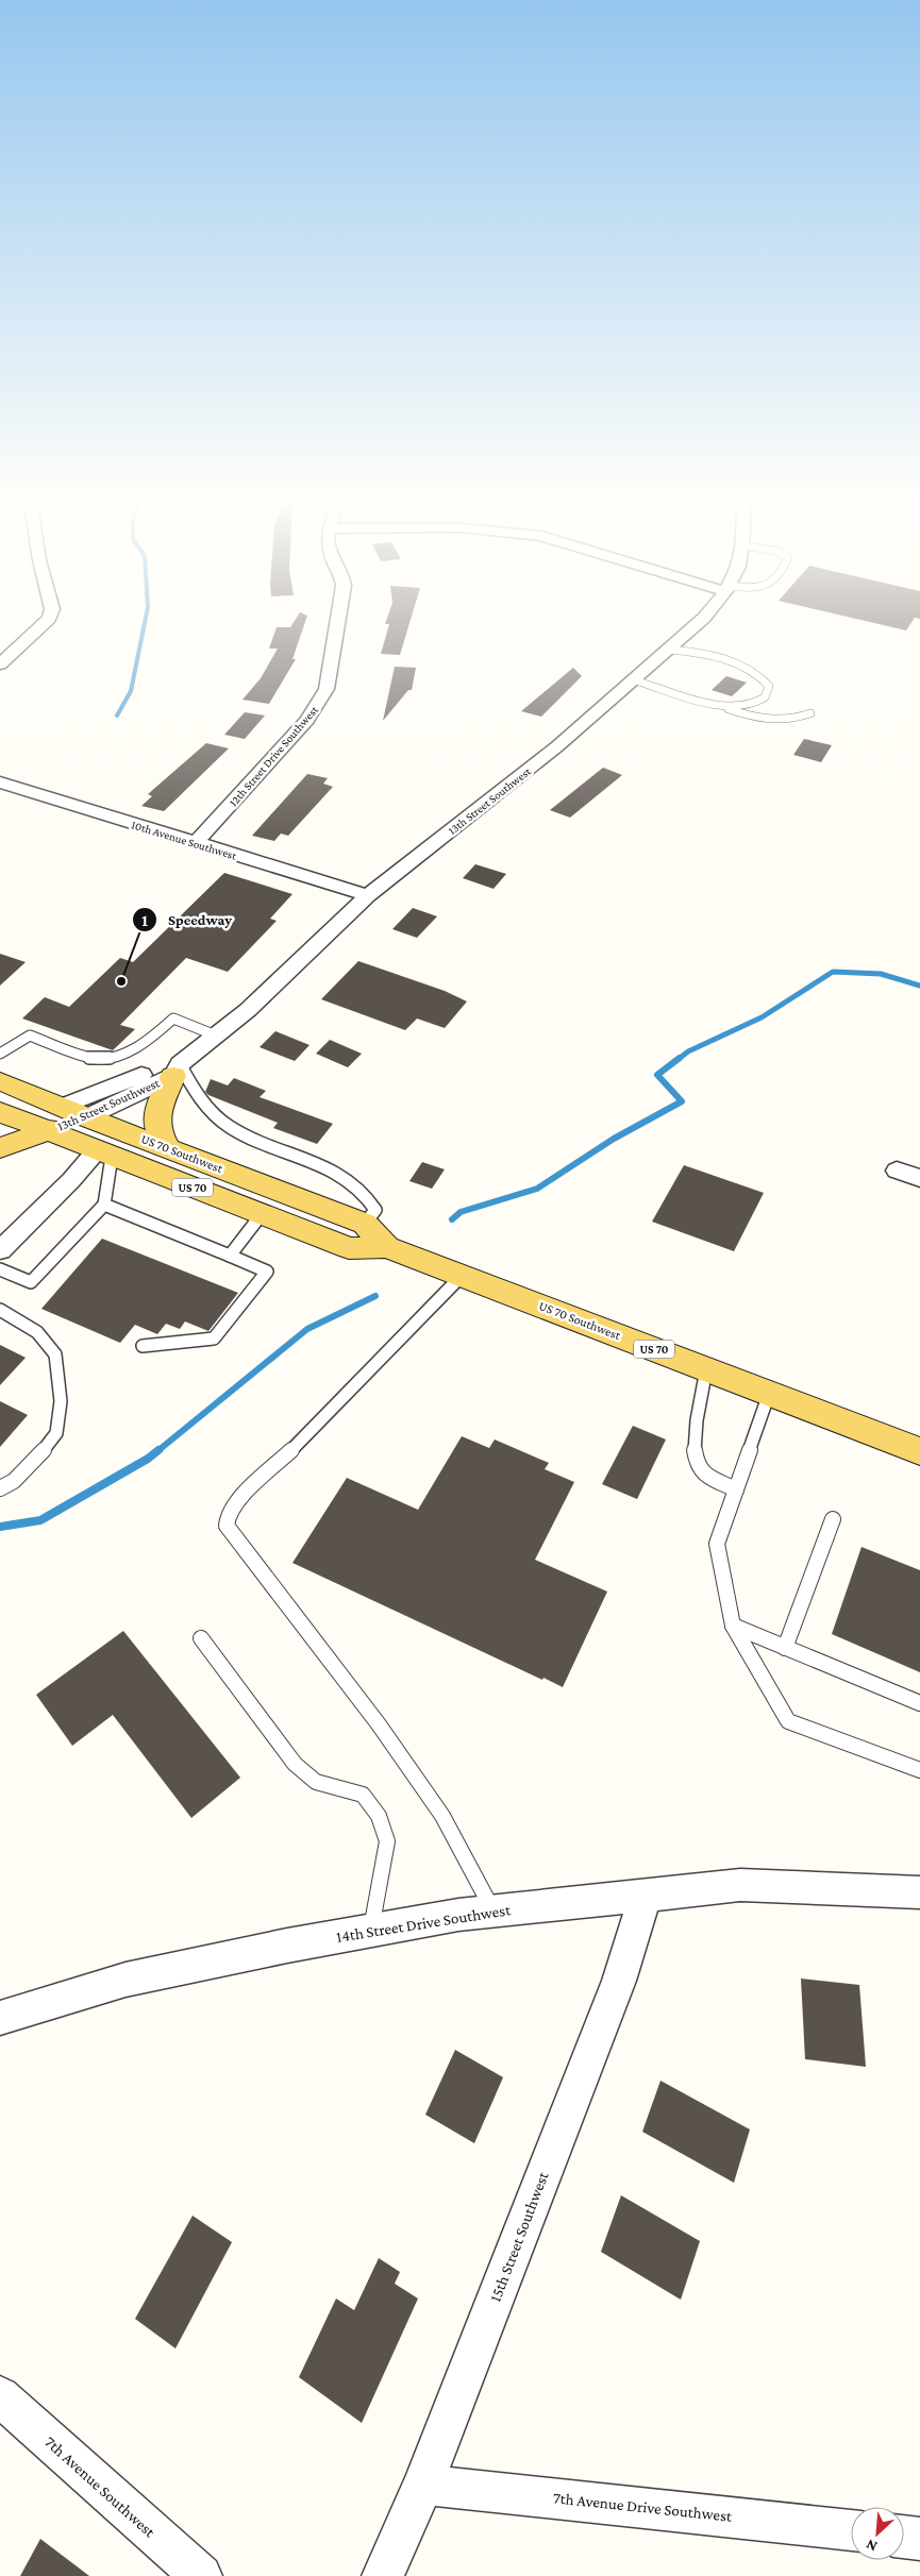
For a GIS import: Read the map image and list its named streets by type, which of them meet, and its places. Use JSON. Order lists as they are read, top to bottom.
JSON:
{
  "streets": {
    "main road": ["13th Street Southwest", "US 70 Southwest", "US 70"],
    "street": [
      "12th Street Drive Southwest",
      "10th Avenue Southwest",
      "14th Street Drive Southwest",
      "15th Street Southwest",
      "7th Avenue Southwest",
      "7th Avenue Drive Southwest"
    ]
  },
  "crossings": [
    ["12th Street Drive Southwest", "10th Avenue Southwest"],
    ["13th Street Southwest", "10th Avenue Southwest"],
    ["13th Street Southwest", "US 70 Southwest"],
    ["14th Street Drive Southwest", "15th Street Southwest"],
    ["15th Street Southwest", "7th Avenue Drive Southwest"]
  ],
  "places": ["Speedway"],
  "north": "bottom left"
}
